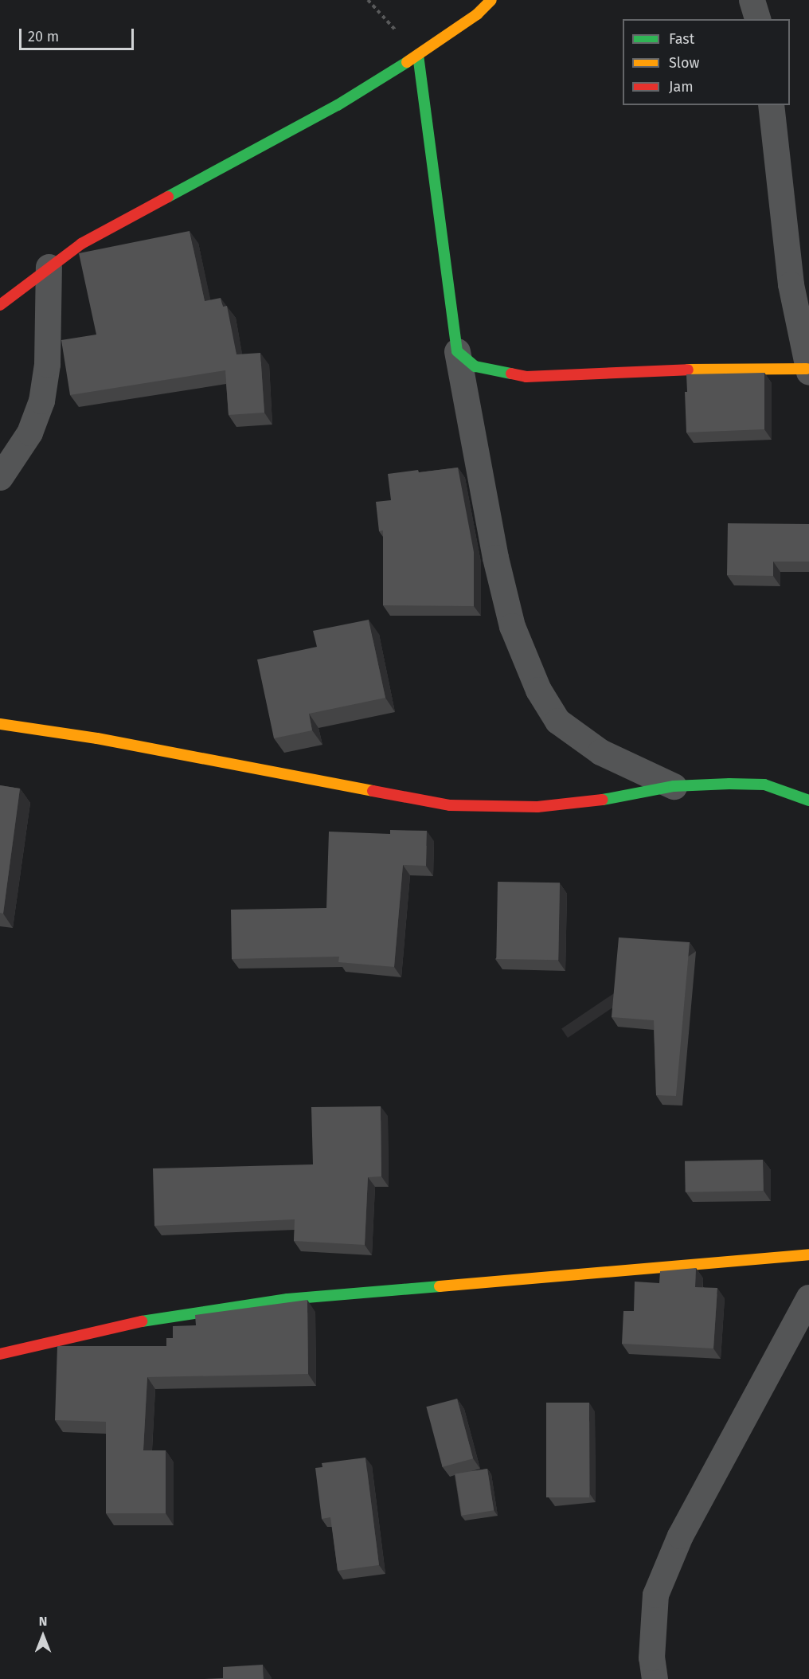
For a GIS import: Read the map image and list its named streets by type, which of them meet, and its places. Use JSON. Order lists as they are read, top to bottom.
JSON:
{
  "legend": ["Fast", "Slow", "Jam"],
  "scale_bar": "20 m",
  "north": "top"
}
